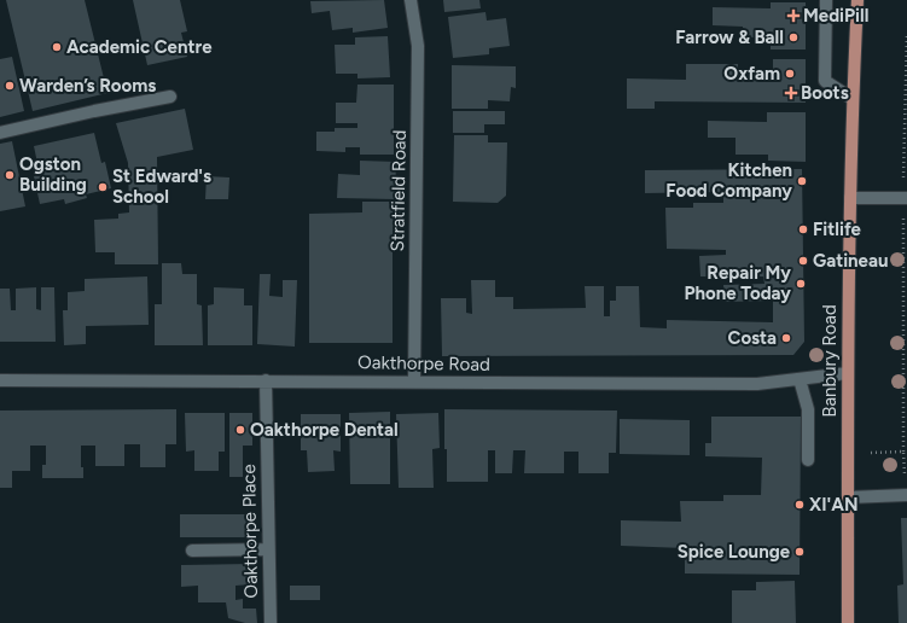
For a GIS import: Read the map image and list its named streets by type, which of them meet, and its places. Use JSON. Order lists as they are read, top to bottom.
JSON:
{
  "streets": {
    "main road": ["Banbury Road"],
    "street": ["Stratfield Road", "Oakthorpe Road", "Oakthorpe Place"]
  },
  "crossings": [
    ["Stratfield Road", "Oakthorpe Road"],
    ["Banbury Road", "Oakthorpe Road"],
    ["Oakthorpe Road", "Oakthorpe Place"]
  ],
  "places": {
    "health": ["MediPill", "Boots"],
    "other": [
      "Farrow & Ball",
      "Academic Centre",
      "Oxfam",
      "Warden’s Rooms",
      "Ogston Building",
      "Kitchen Food Company",
      "St Edward's School",
      "Fitlife",
      "Gatineau",
      "Repair My Phone Today",
      "Costa",
      "Oakthorpe Dental",
      "XI'AN",
      "Spice Lounge"
    ]
  }
}
